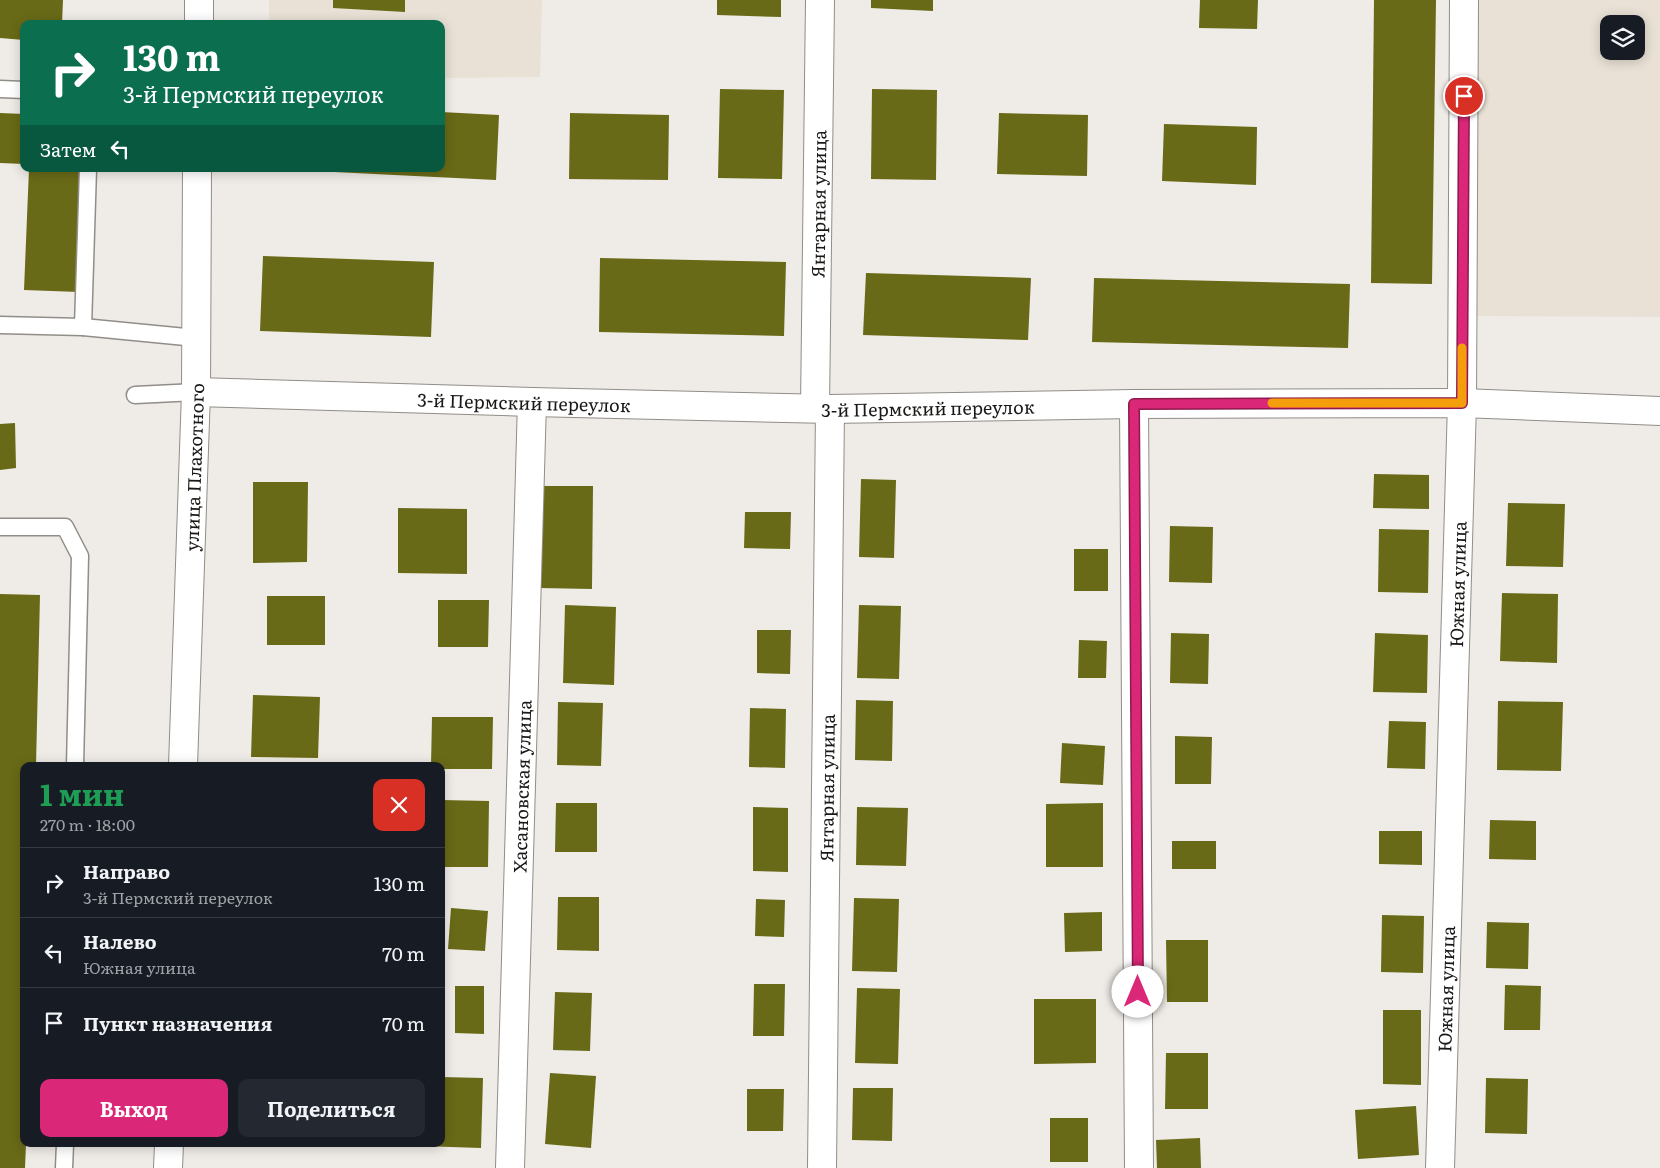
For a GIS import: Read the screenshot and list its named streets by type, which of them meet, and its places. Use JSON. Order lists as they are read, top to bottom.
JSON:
{
  "streets": {
    "street": [
      "Янтарная улица",
      "3-й Пермский переулок",
      "улица Плахотного",
      "Южная улица",
      "Хасановская улица"
    ]
  },
  "crossings": [
    ["Янтарная улица", "3-й Пермский переулок"],
    ["3-й Пермский переулок", "улица Плахотного"],
    ["3-й Пермский переулок", "Южная улица"],
    ["3-й Пермский переулок", "Хасановская улица"]
  ],
  "page": {
    "turn": ["130 m", "3-й Пермский переулок"],
    "then": "Затем",
    "heading": ["1 мин", "270 m · 18:00"],
    "list": [
      {
        "name": "Направо",
        "note": "3-й Пермский переулок",
        "value": "130 m"
      },
      {
        "name": "Налево",
        "note": "Южная улица",
        "value": "70 m"
      },
      {
        "name": "Пункт назначения",
        "value": "70 m"
      }
    ],
    "buttons": ["Выход", "Поделиться"]
  }
}
